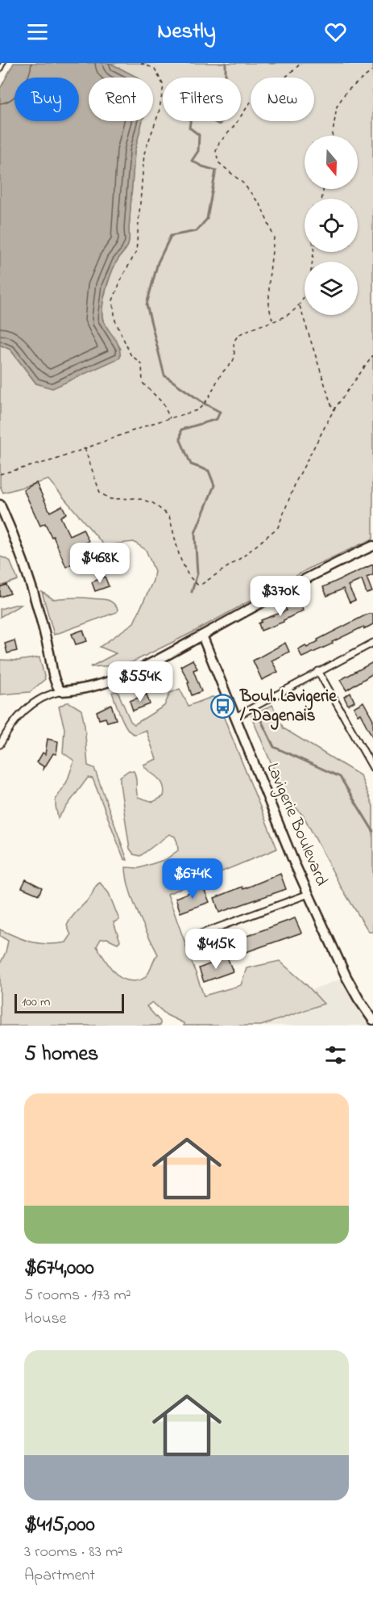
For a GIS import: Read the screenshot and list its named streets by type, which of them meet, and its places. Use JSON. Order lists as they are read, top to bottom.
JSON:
{
  "streets": {
    "street": ["Lavigerie Boulevard"]
  },
  "places": {
    "bus stop": ["Boul. Lavigerie / Dagenais"]
  },
  "scale_bar": "100 m",
  "north": "bottom",
  "page": {
    "header": "Nestly",
    "chip": [
      "Buy",
      "Rent",
      "Filters",
      "New"
    ],
    "price": [
      "$468K",
      "$370K",
      "$554K",
      "$674K",
      "$415K"
    ],
    "scale": "100 m",
    "heading": "5 homes",
    "list": [
      {
        "name": "$674,000",
        "note": "5 rooms · 173 m² · House"
      },
      {
        "name": "$415,000",
        "note": "3 rooms · 83 m² · Apartment"
      }
    ]
  }
}
